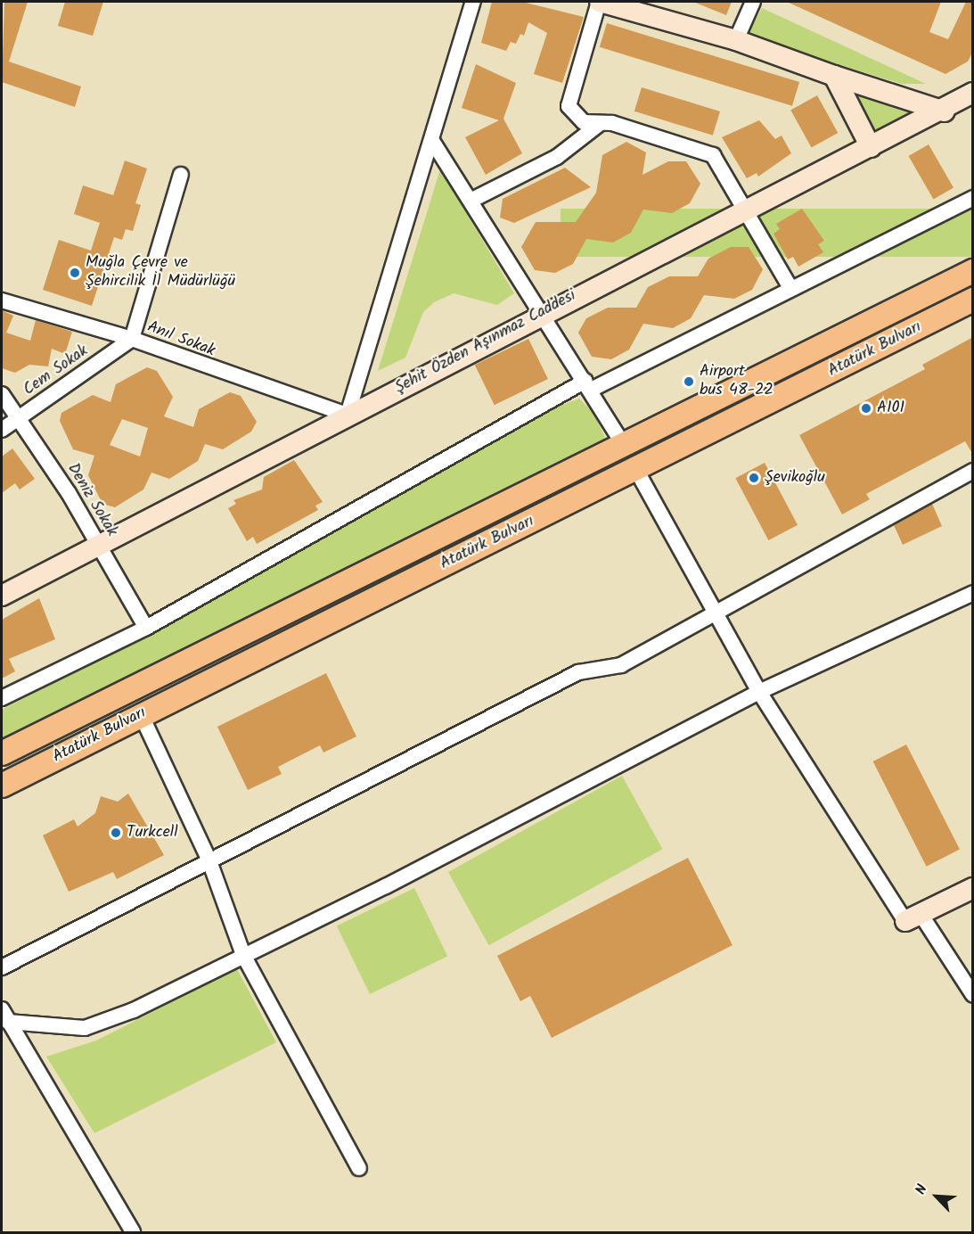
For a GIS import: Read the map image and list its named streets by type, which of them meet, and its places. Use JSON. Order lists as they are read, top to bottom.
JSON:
{
  "streets": {
    "main road": ["Atatürk Bulvarı"],
    "street": [
      "Anıl Sokak",
      "Şehit Özden Aşınmaz Caddesi",
      "Cem Sokak",
      "Deniz Sokak"
    ]
  },
  "crossings": [
    ["Anıl Sokak", "Şehit Özden Aşınmaz Caddesi"],
    ["Anıl Sokak", "Cem Sokak"],
    ["Şehit Özden Aşınmaz Caddesi", "Deniz Sokak"],
    ["Cem Sokak", "Deniz Sokak"]
  ],
  "places": [
    "Muğla Çevre ve Şehircilik İl Müdürlüğü",
    "Airport bus 48-22",
    "A101",
    "Şevikoğlu",
    "Turkcell"
  ],
  "north": "top left"
}
